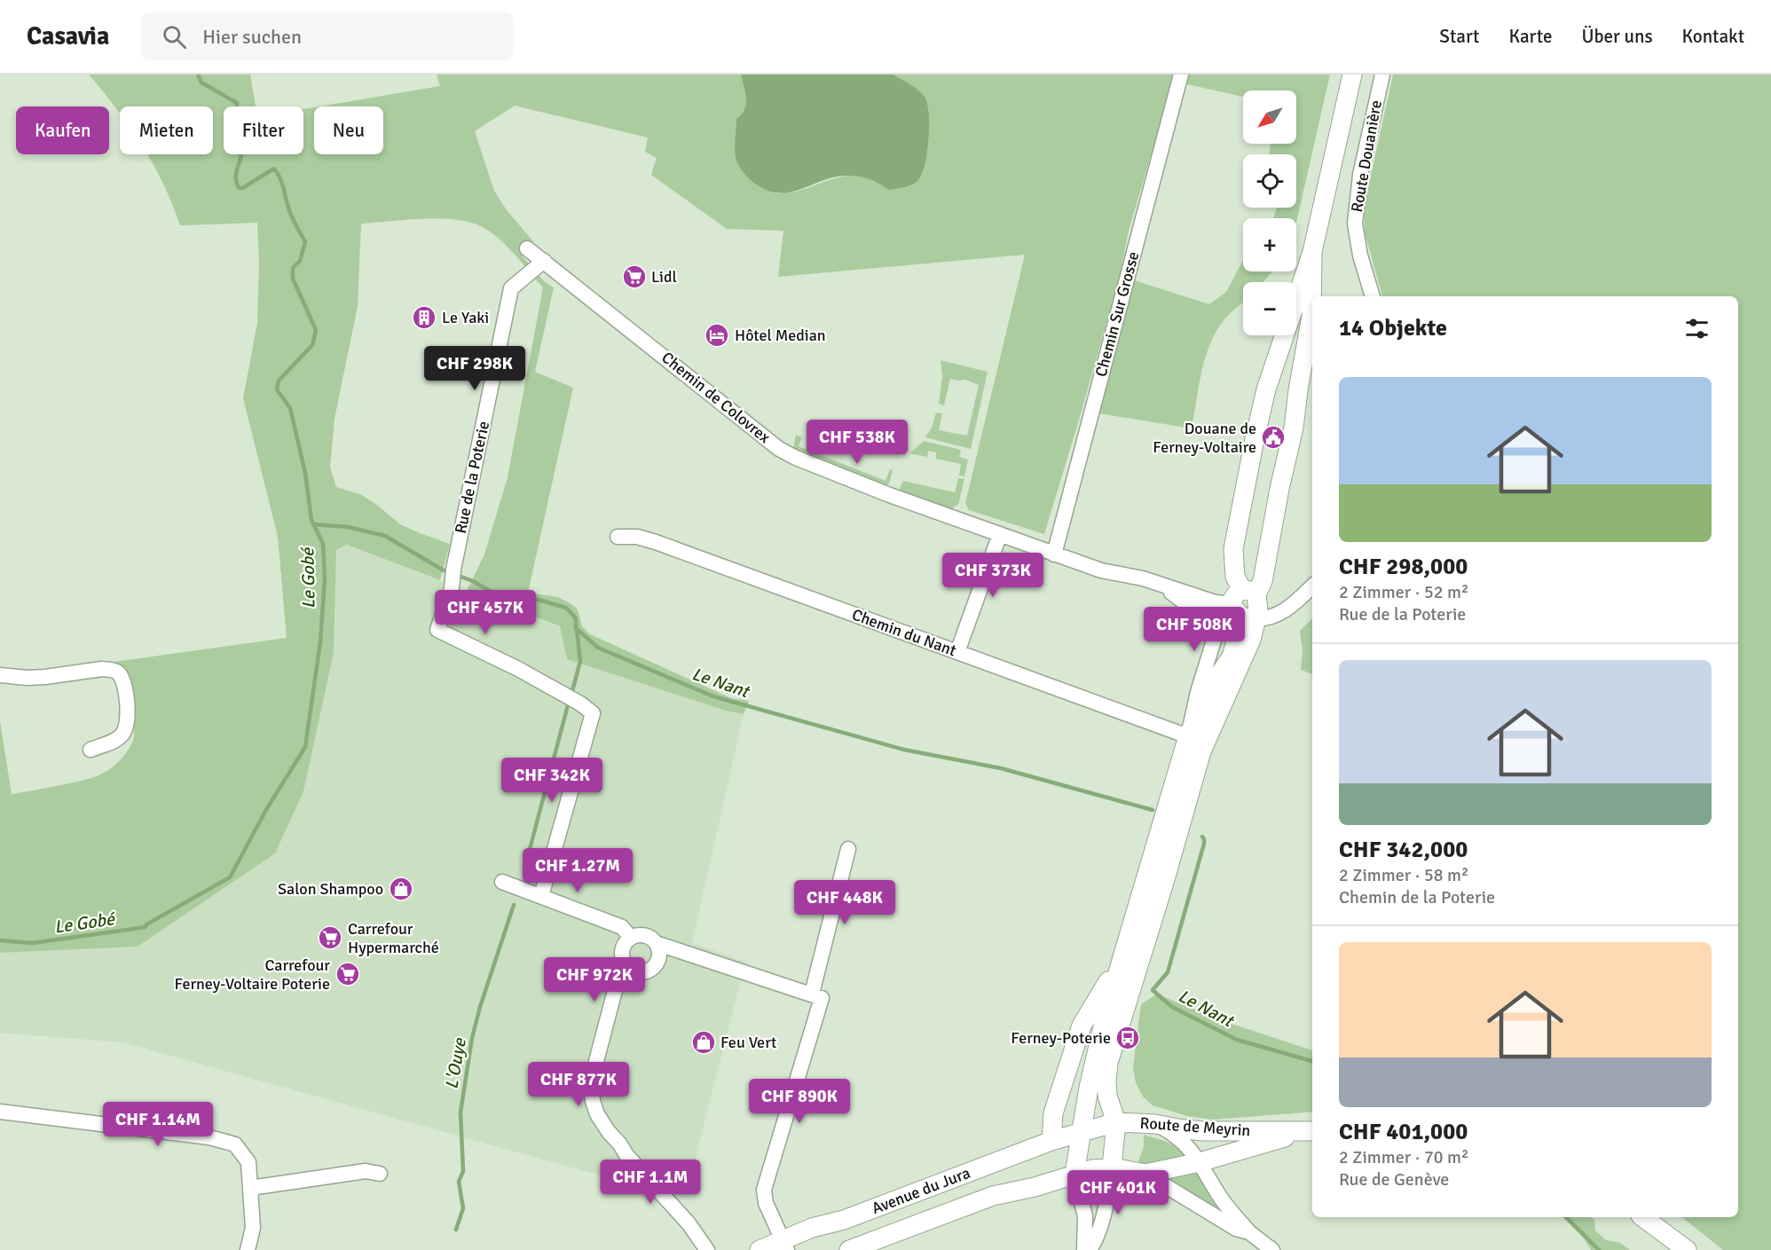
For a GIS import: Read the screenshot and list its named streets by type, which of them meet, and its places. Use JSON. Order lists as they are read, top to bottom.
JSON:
{
  "streets": {
    "main road": ["Route de Meyrin", "Avenue du Jura"],
    "street": [
      "Route Douanière",
      "Chemin Sur Grosse",
      "Chemin de Colovrex",
      "Rue de la Poterie",
      "Chemin du Nant"
    ]
  },
  "crossings": [
    ["Chemin Sur Grosse", "Chemin de Colovrex"],
    ["Chemin de Colovrex", "Rue de la Poterie"],
    ["Route de Meyrin", "Avenue du Jura"]
  ],
  "water": ["Le Gobé", "Le Nant", "L'Ouye"],
  "places": {
    "supermarket": ["Lidl", "Carrefour Hypermarché", "Carrefour Ferney-Voltaire Poterie"],
    "building": ["Le Yaki"],
    "hotel": ["Hôtel Median"],
    "public building": ["Douane de Ferney-Voltaire"],
    "shop": ["Salon Shampoo", "Feu Vert"],
    "bus stop": ["Ferney-Poterie"]
  },
  "north": "bottom left",
  "page": {
    "header": "Casavia",
    "search": "Hier suchen",
    "nav": [
      "Start",
      "Karte",
      "Über uns",
      "Kontakt"
    ],
    "map_buttons": ["+", "−"],
    "chip": [
      "Kaufen",
      "Mieten",
      "Filter",
      "Neu"
    ],
    "heading": "14 Objekte",
    "price": [
      "CHF 298K",
      "CHF 538K",
      "CHF 373K",
      "CHF 457K",
      "CHF 508K",
      "CHF 342K",
      "CHF 1.27M",
      "CHF 448K",
      "CHF 972K",
      "CHF 877K",
      "CHF 890K",
      "CHF 1.14M",
      "CHF 1.1M",
      "CHF 401K"
    ],
    "list": [
      {
        "name": "CHF 298,000",
        "note": "2 Zimmer · 52 m² · Rue de la Poterie"
      },
      {
        "name": "CHF 342,000",
        "note": "2 Zimmer · 58 m² · Chemin de la Poterie"
      },
      {
        "name": "CHF 401,000",
        "note": "2 Zimmer · 70 m² · Rue de Genève"
      }
    ]
  }
}
